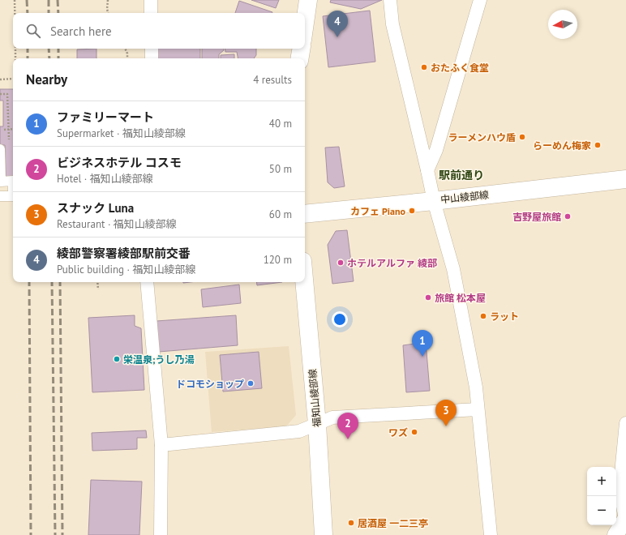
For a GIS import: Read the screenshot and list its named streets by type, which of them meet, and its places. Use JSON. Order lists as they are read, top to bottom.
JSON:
{
  "streets": {
    "main road": ["中山綾部線", "福知山綾部線"]
  },
  "districts": ["駅前通り"],
  "places": [
    "おたふく食堂",
    "ラーメンハウ盾",
    "らーめん梅家",
    "カフェ Piano",
    "吉野屋旅館",
    "ホテルアルファ 綾部",
    "旅館 松本屋",
    "ラット",
    "栄温泉;うし乃湯",
    "ドコモショップ",
    "ワズ",
    "居酒屋 一二三亭"
  ],
  "north": "left",
  "page": {
    "pins": [
      "4",
      "1",
      "3",
      "2"
    ],
    "search": "Search here",
    "heading": ["Nearby", "4 results"],
    "list": [
      {
        "mark": "1",
        "name": "ファミリーマート",
        "note": "Supermarket · 福知山綾部線",
        "value": "40 m"
      },
      {
        "mark": "2",
        "name": "ビジネスホテル コスモ",
        "note": "Hotel · 福知山綾部線",
        "value": "50 m"
      },
      {
        "mark": "3",
        "name": "スナック Luna",
        "note": "Restaurant · 福知山綾部線",
        "value": "60 m"
      },
      {
        "mark": "4",
        "name": "綾部警察署綾部駅前交番",
        "note": "Public building · 福知山綾部線",
        "value": "120 m"
      }
    ],
    "map_buttons": ["+", "−"]
  }
}
